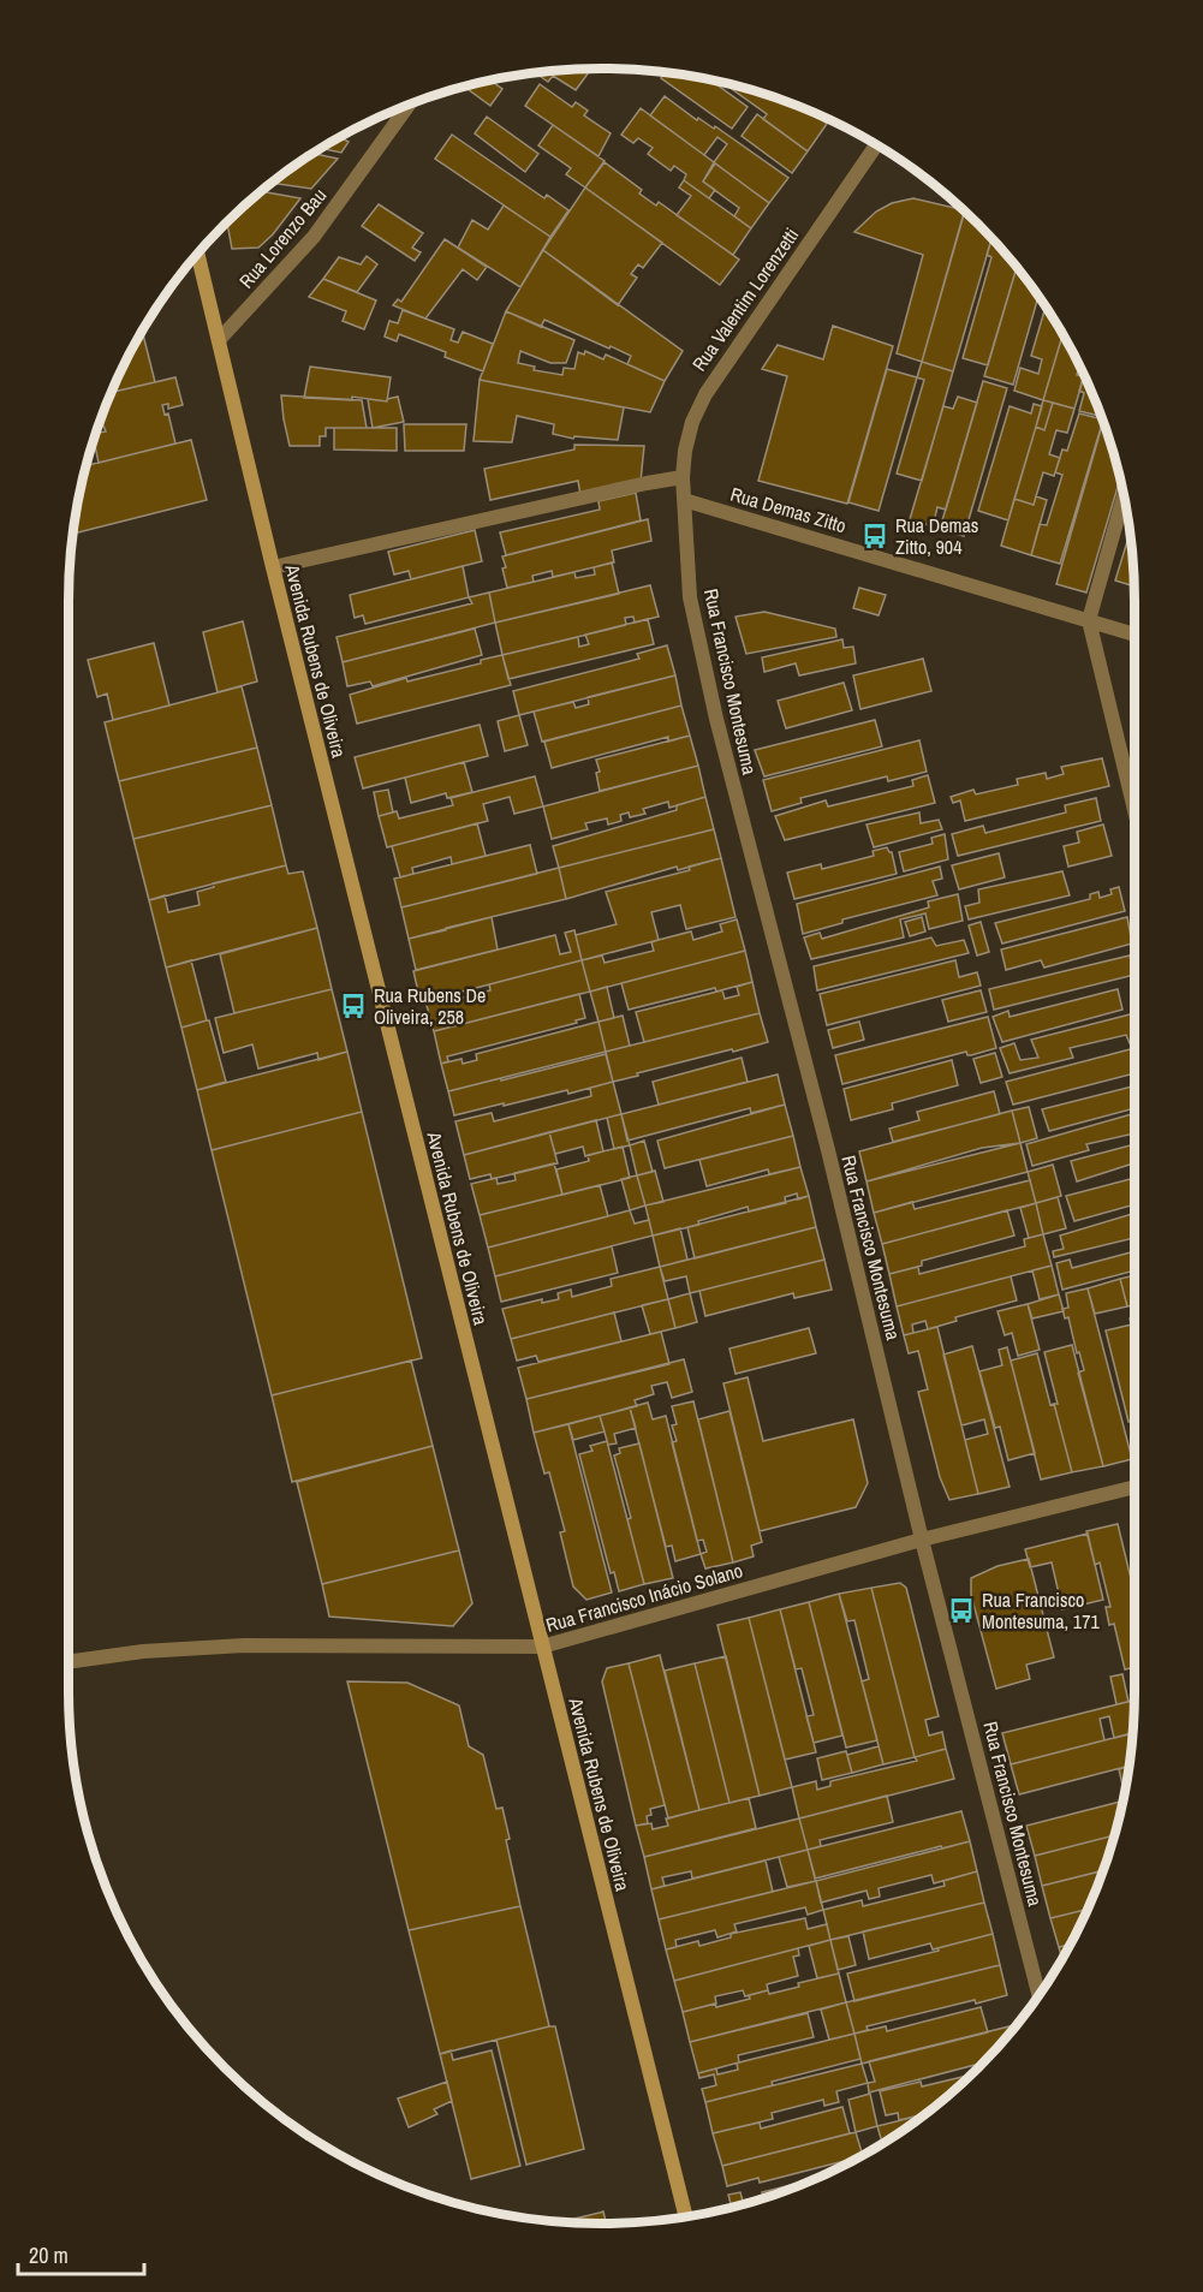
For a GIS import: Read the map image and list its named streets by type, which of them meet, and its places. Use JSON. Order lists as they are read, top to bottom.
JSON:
{
  "streets": {
    "main road": ["Avenida Rubens de Oliveira"],
    "street": [
      "Rua Lorenzo Bau",
      "Rua Valentim Lorenzetti",
      "Rua Demas Zitto",
      "Rua Francisco Montesuma",
      "Rua Francisco Inácio Solano"
    ]
  },
  "crossings": [
    ["Rua Lorenzo Bau", "Avenida Rubens de Oliveira"],
    ["Rua Valentim Lorenzetti", "Rua Demas Zitto"],
    ["Rua Valentim Lorenzetti", "Rua Francisco Montesuma"],
    ["Rua Demas Zitto", "Rua Francisco Montesuma"],
    ["Avenida Rubens de Oliveira", "Rua Francisco Inácio Solano"],
    ["Rua Francisco Montesuma", "Rua Francisco Inácio Solano"]
  ],
  "places": {
    "bus stop": ["Rua Demas Zitto, 904", "Rua Rubens De Oliveira, 258", "Rua Francisco Montesuma, 171"]
  },
  "scale_bar": "20 m"
}
